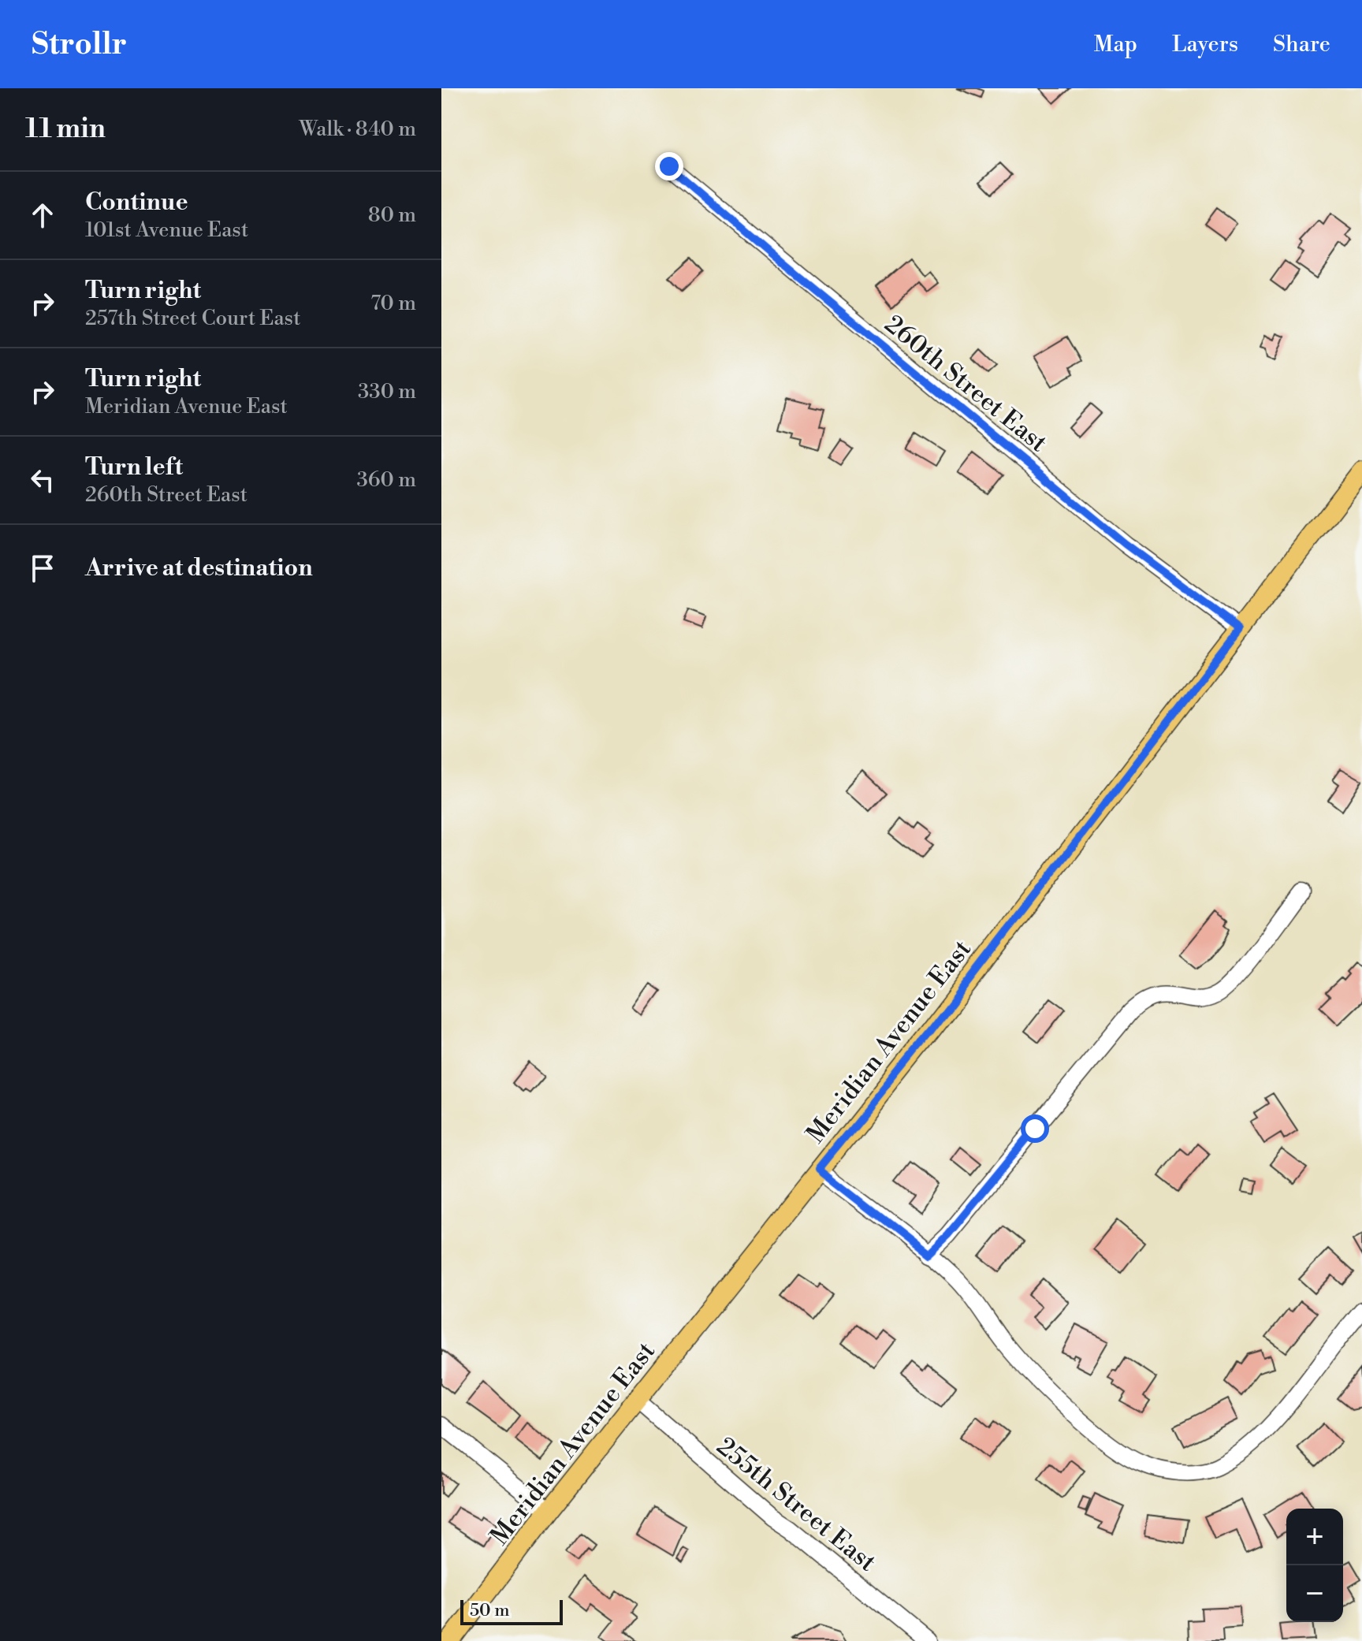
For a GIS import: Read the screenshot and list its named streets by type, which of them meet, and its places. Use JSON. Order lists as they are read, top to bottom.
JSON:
{
  "streets": {
    "main road": ["Meridian Avenue East"],
    "street": ["260th Street East", "255th Street East"]
  },
  "crossings": [
    ["260th Street East", "Meridian Avenue East"],
    ["Meridian Avenue East", "255th Street East"]
  ],
  "scale_bar": "50 m",
  "page": {
    "header": "Strollr",
    "nav": ["Map", "Layers", "Share"],
    "heading": ["11 min", "Walk · 840 m"],
    "list": [
      ["Continue", "101st Avenue East", "80 m"],
      ["Turn right", "257th Street Court East", "70 m"],
      ["Turn right", "Meridian Avenue East", "330 m"],
      ["Turn left", "260th Street East", "360 m"],
      "Arrive at destination"
    ],
    "map_buttons": ["+", "−"],
    "scale": "50 m"
  }
}
